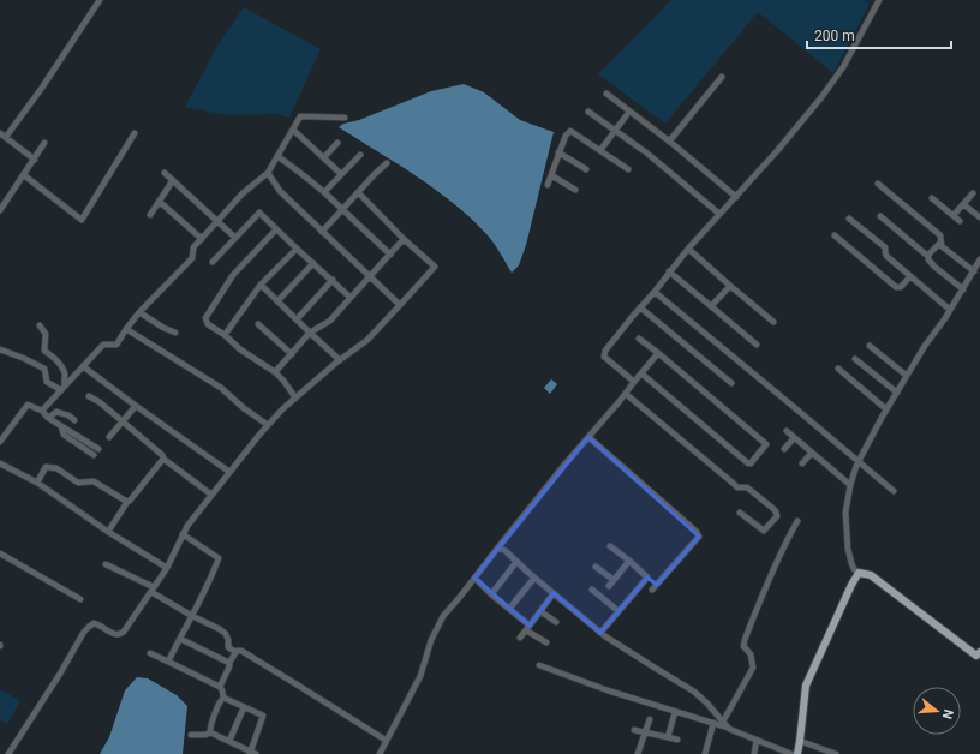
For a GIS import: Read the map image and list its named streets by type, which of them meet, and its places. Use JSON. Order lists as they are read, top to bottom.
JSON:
{
  "scale_bar": "200 m",
  "north": "right"
}
